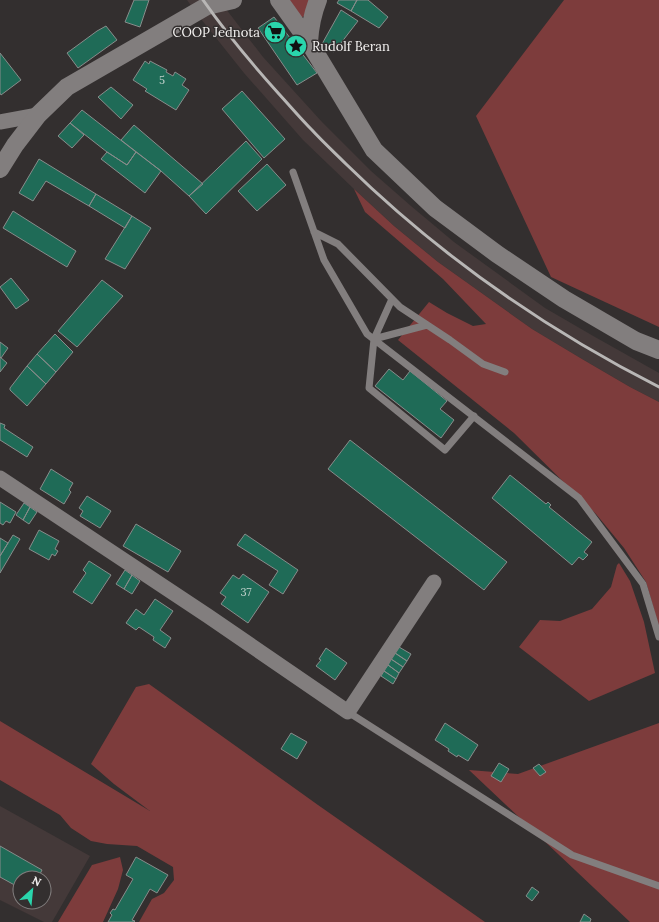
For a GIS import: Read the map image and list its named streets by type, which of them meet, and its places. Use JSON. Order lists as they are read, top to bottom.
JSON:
{
  "places": {
    "supermarket": ["COOP Jednota"],
    "place": ["Rudolf Beran"]
  },
  "house_numbers": ["5", "37"],
  "north": "top right"
}
